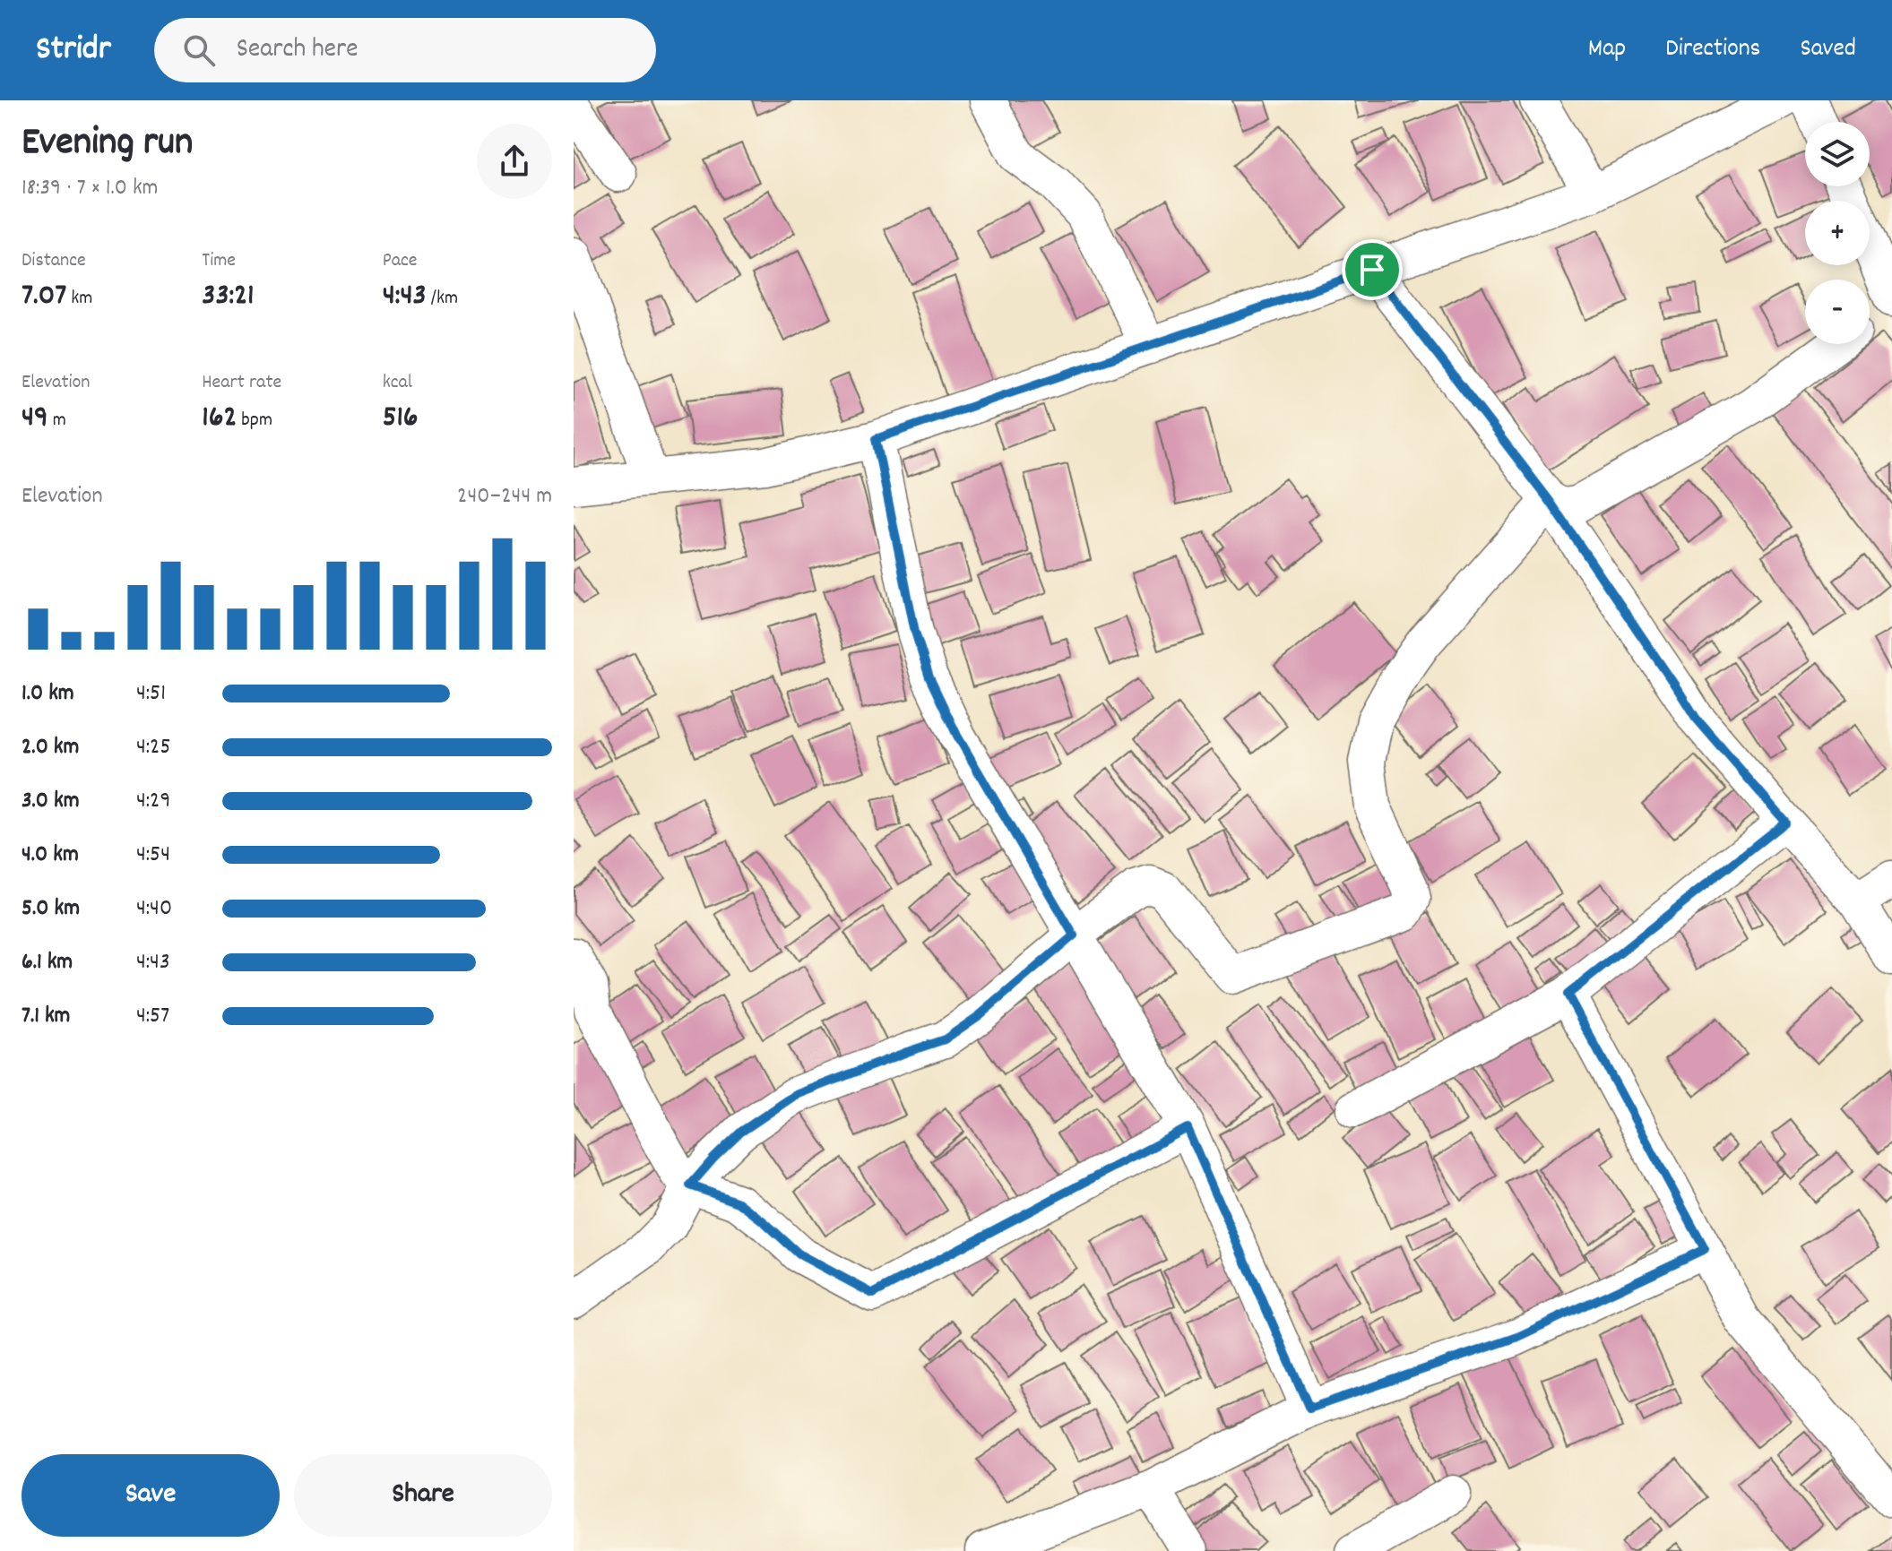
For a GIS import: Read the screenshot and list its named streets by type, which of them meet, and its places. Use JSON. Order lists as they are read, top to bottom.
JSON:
{
  "page": {
    "header": "Stridr",
    "search": "Search here",
    "nav": ["Map", "Directions", "Saved"],
    "heading": ["Evening run", "18:39 · 7 × 1.0 km"],
    "map_buttons": ["+", "−"],
    "stats": [
      ["Distance", "7.07 km"],
      ["Time", "33:21"],
      ["Pace", "4:43 /km"],
      ["Elevation", "49 m"],
      ["Heart rate", "162 bpm"],
      ["kcal", "516"]
    ],
    "chart": ["Elevation", "240–244 m"],
    "list": [
      {
        "name": "1.0 km",
        "note": "4:51"
      },
      {
        "name": "2.0 km",
        "note": "4:25"
      },
      {
        "name": "3.0 km",
        "note": "4:29"
      },
      {
        "name": "4.0 km",
        "note": "4:54"
      },
      {
        "name": "5.0 km",
        "note": "4:40"
      },
      {
        "name": "6.1 km",
        "note": "4:43"
      },
      {
        "name": "7.1 km",
        "note": "4:57"
      }
    ],
    "buttons": ["Save", "Share"]
  }
}
